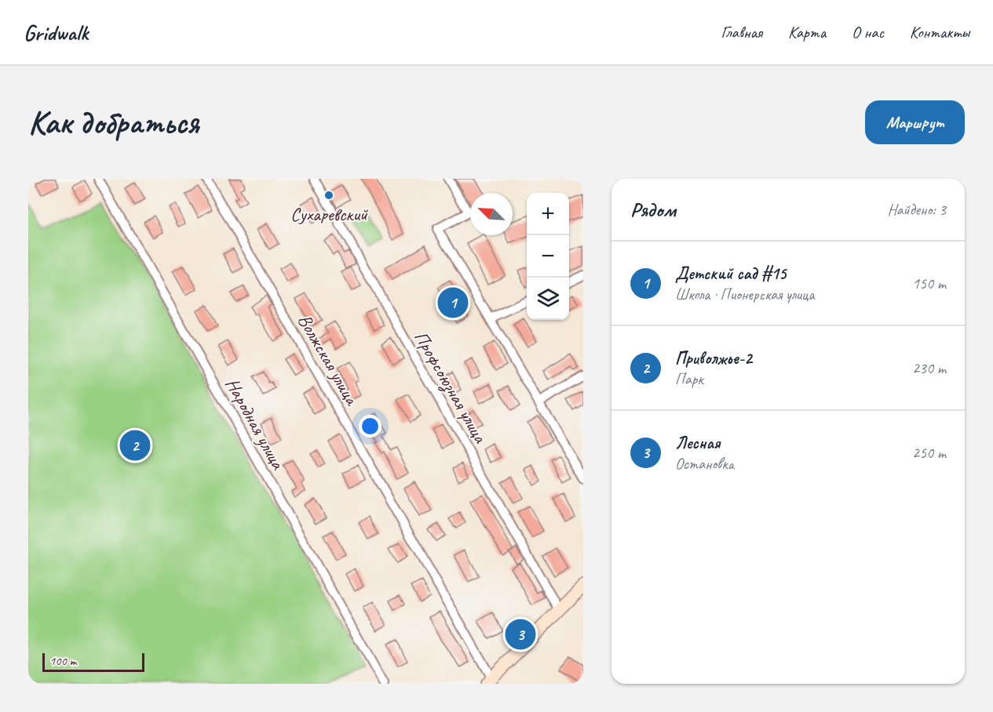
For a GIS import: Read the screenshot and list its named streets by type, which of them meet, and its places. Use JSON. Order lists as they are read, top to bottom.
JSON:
{
  "streets": {
    "street": ["Волжская улица", "Профсоюзная улица", "Народная улица"]
  },
  "places": ["Сухаревский"],
  "scale_bar": "100 m",
  "north": "top left",
  "page": {
    "header": "Gridwalk",
    "nav": [
      "Главная",
      "Карта",
      "О нас",
      "Контакты"
    ],
    "buttons": "Маршрут",
    "title": "Как добраться",
    "heading": ["Рядом", "Найдено: 3"],
    "map_buttons": ["+", "−"],
    "list": [
      {
        "mark": "1",
        "name": "Детский сад #15",
        "note": "Школа · Пионерская улица",
        "value": "150 m"
      },
      {
        "mark": "2",
        "name": "Приволжье-2",
        "note": "Парк",
        "value": "230 m"
      },
      {
        "mark": "3",
        "name": "Лесная",
        "note": "Остановка",
        "value": "250 m"
      }
    ],
    "pins": ["1", "2", "3"],
    "scale": "100 m"
  }
}
